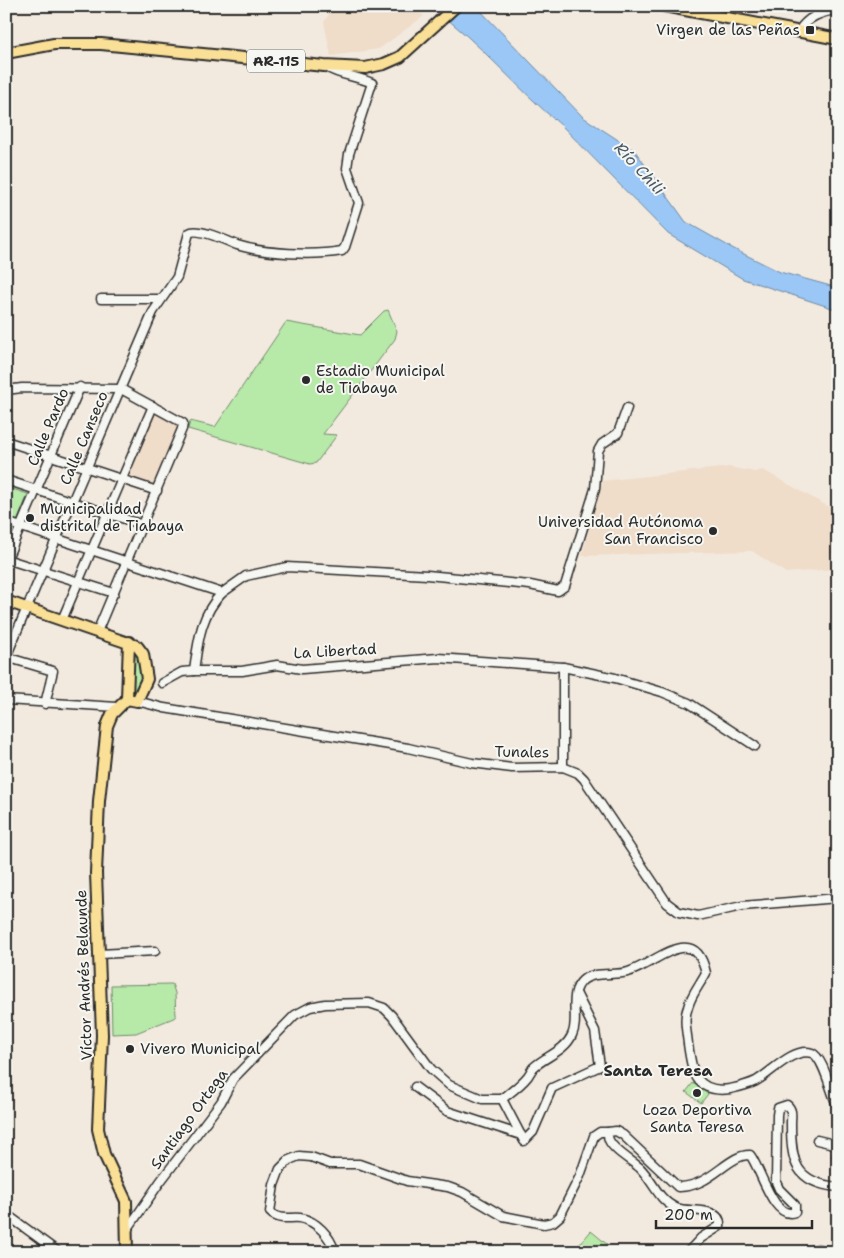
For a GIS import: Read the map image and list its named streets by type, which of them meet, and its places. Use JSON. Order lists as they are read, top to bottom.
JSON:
{
  "streets": {
    "main road": ["AR-115", "Víctor Andrés Belaunde"],
    "street": [
      "Calle Pardo",
      "Calle Canseco",
      "La Libertad",
      "Tunales",
      "Santiago Ortega"
    ]
  },
  "crossings": [
    ["AR-115", "Calle Canseco"],
    ["Tunales", "Víctor Andrés Belaunde"],
    ["Víctor Andrés Belaunde", "Santiago Ortega"]
  ],
  "districts": ["Santa Teresa"],
  "water": ["Río Chili"],
  "places": {
    "transit": ["Virgen de las Peñas"],
    "other": [
      "Estadio Municipal de Tiabaya",
      "Municipalidad distrital de Tiabaya",
      "Universidad Autónoma San Francisco",
      "Vivero Municipal",
      "Loza Deportiva Santa Teresa"
    ]
  },
  "scale_bar": "200 m"
}
